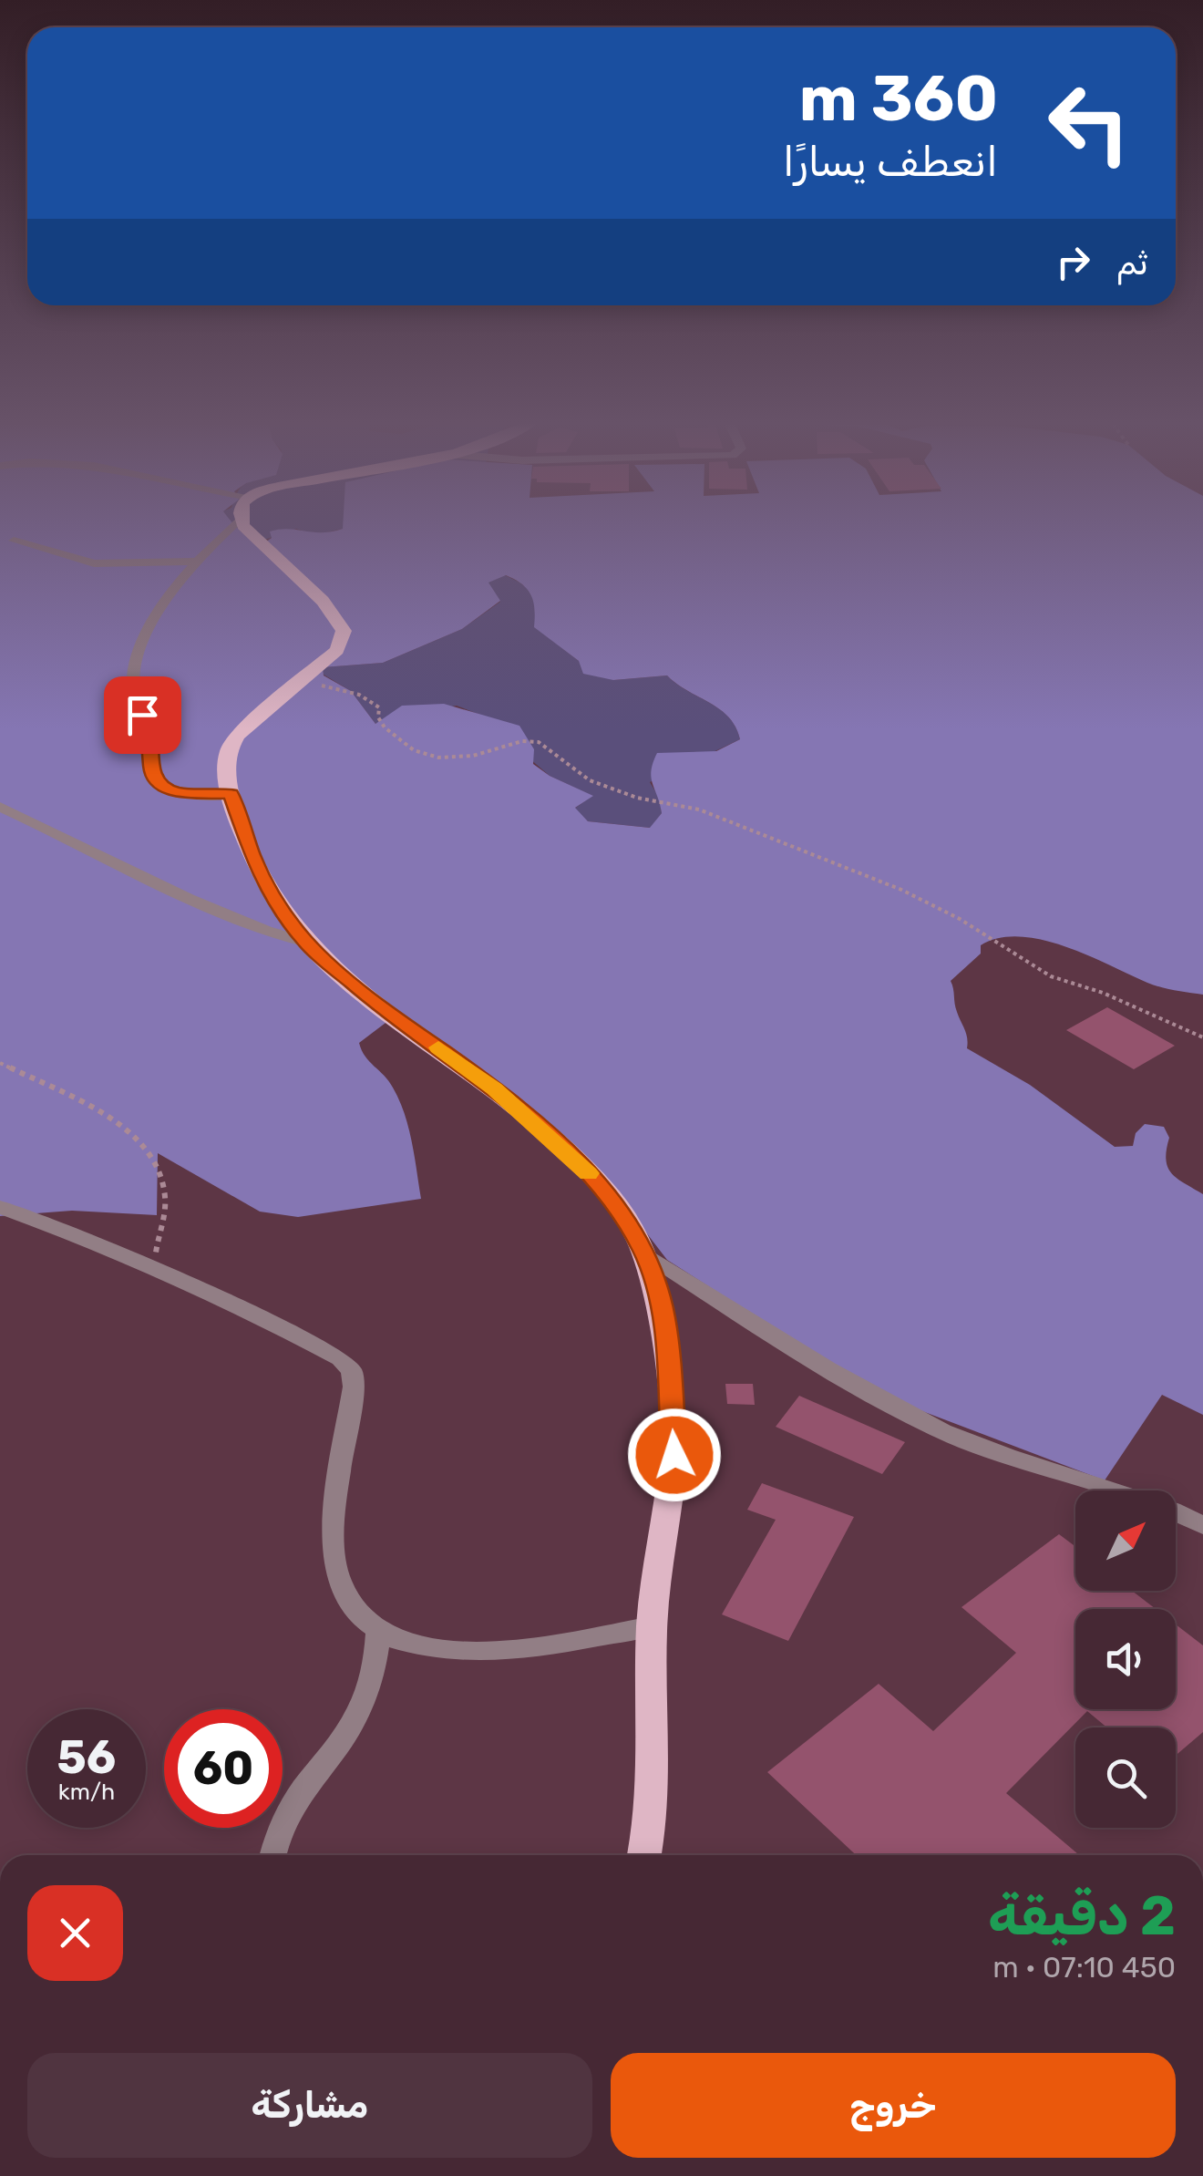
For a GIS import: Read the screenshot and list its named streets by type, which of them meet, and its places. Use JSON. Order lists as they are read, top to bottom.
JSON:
{
  "north": "top right",
  "page": {
    "turn": ["360 m", "انعطف يسارًا"],
    "then": "ثم",
    "speed": "56 km/h",
    "limit": "60",
    "heading": ["2 دقيقة", "450 m · 07:10"],
    "buttons": ["خروج", "مشاركة"]
  }
}
